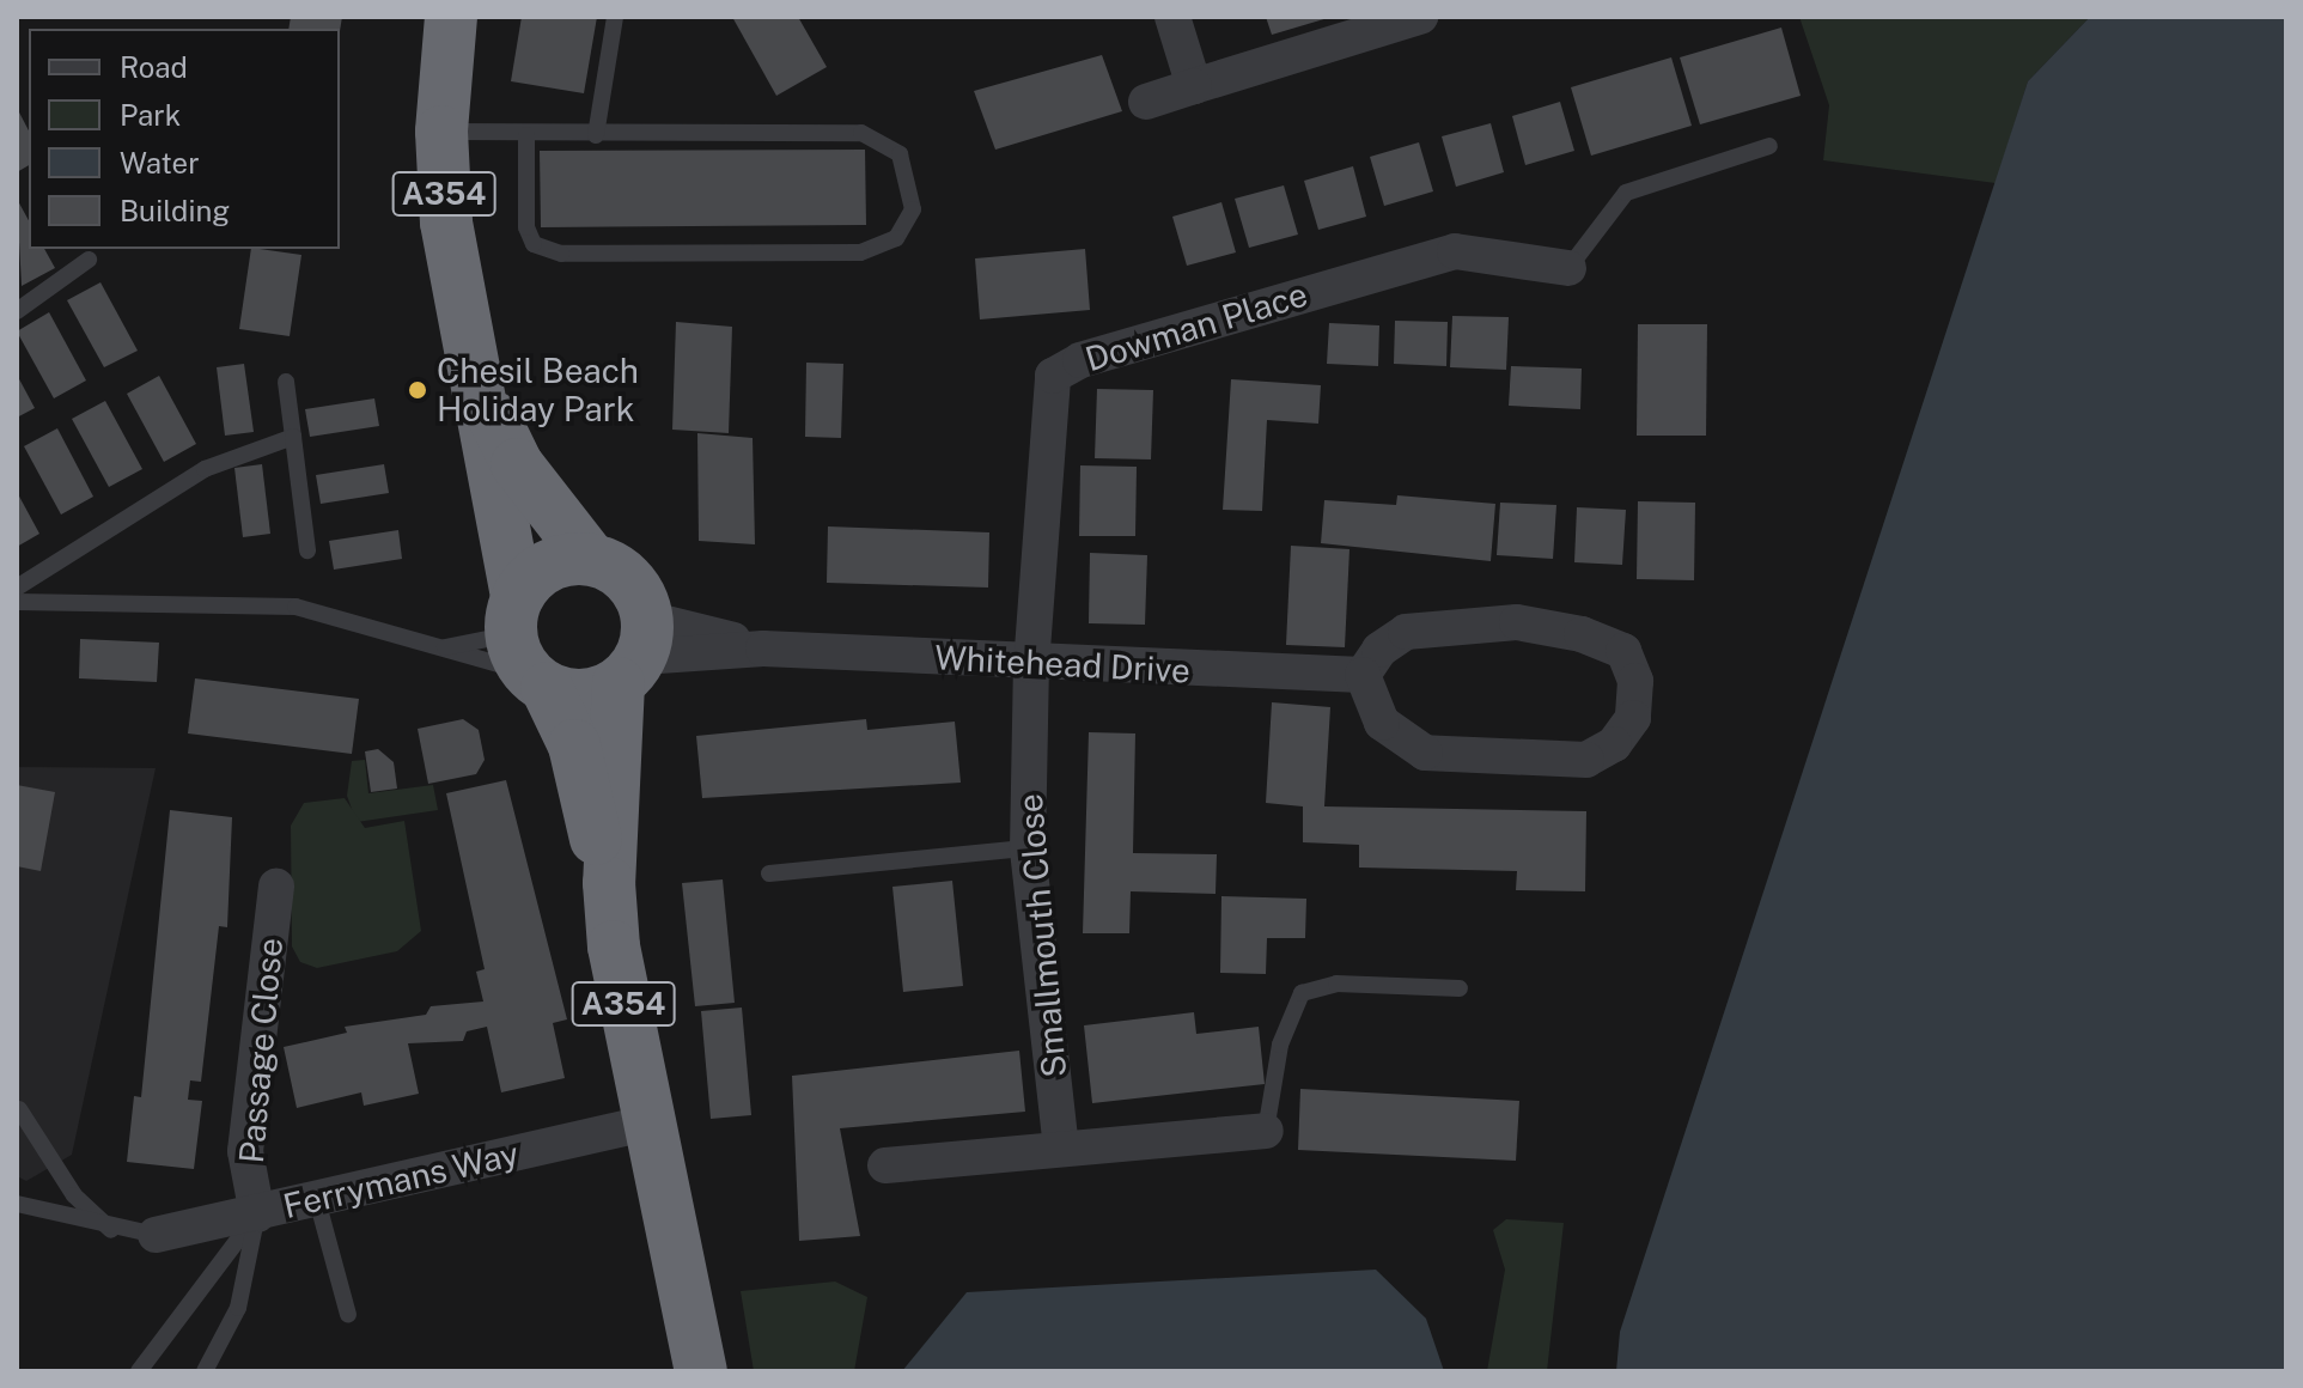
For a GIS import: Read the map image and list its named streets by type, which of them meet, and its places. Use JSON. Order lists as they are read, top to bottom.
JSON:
{
  "streets": {
    "highway": ["A354"],
    "street": [
      "Dowman Place",
      "Whitehead Drive",
      "Smallmouth Close",
      "Passage Close",
      "Ferrymans Way"
    ]
  },
  "crossings": [
    ["A354", "Whitehead Drive"],
    ["A354", "Ferrymans Way"],
    ["Dowman Place", "Whitehead Drive"],
    ["Dowman Place", "Smallmouth Close"],
    ["Whitehead Drive", "Smallmouth Close"],
    ["Passage Close", "Ferrymans Way"]
  ],
  "places": ["Chesil Beach Holiday Park"],
  "legend": [
    "Road",
    "Park",
    "Water",
    "Building"
  ]
}
